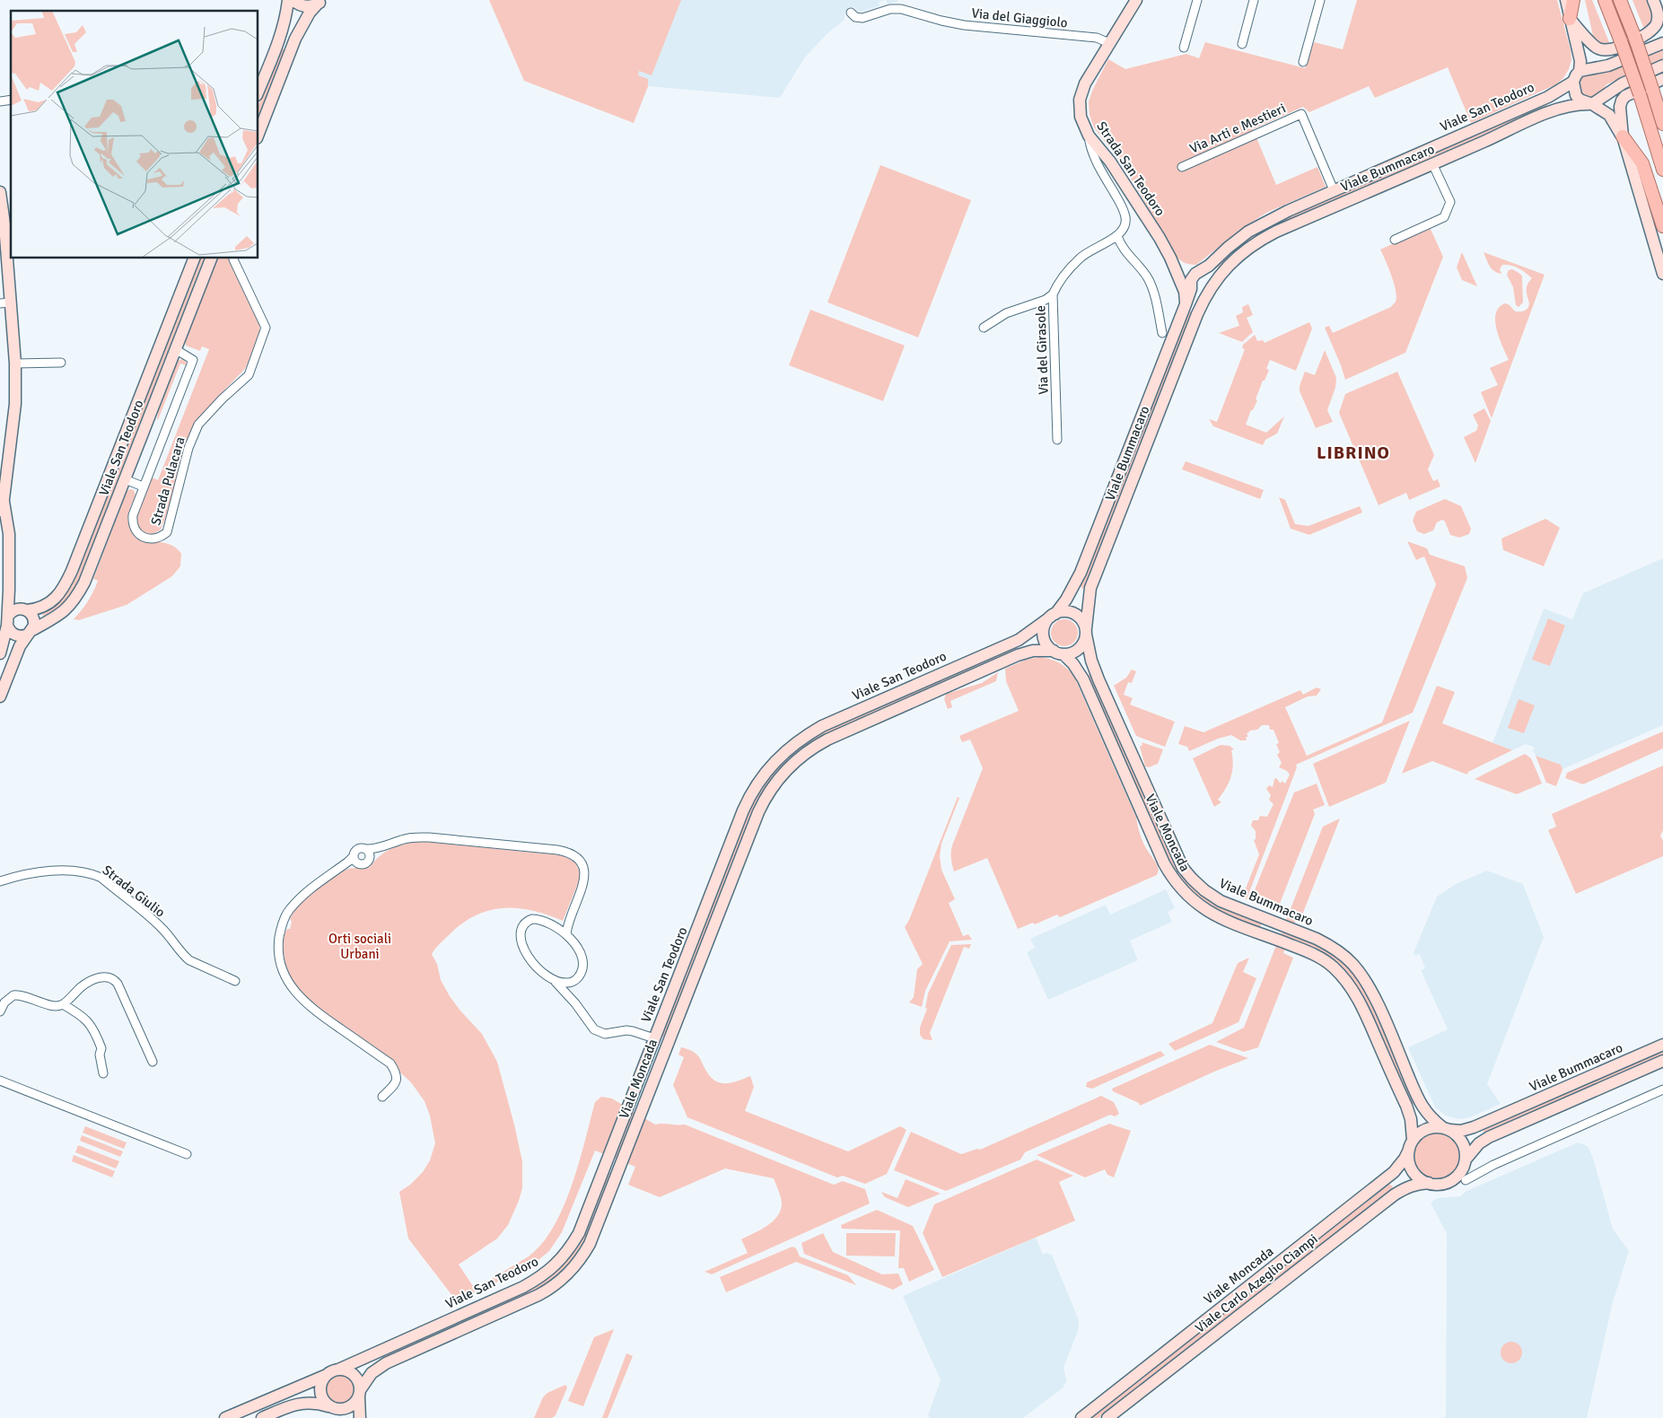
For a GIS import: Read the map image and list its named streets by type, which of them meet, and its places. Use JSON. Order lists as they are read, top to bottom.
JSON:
{
  "streets": {
    "main road": [
      "Viale San Teodoro",
      "Viale Bummacaro",
      "Strada San Teodoro",
      "Viale Moncada",
      "Viale Carlo Azeglio Ciampi"
    ],
    "street": [
      "Via del Giaggiolo",
      "Via Arti e Mestieri",
      "Via del Girasole",
      "Strada Pulacara",
      "Strada Giulio"
    ]
  },
  "crossings": [
    ["Via del Giaggiolo", "Strada San Teodoro"],
    ["Viale San Teodoro", "Via Arti e Mestieri"],
    ["Viale San Teodoro", "Viale Bummacaro"],
    ["Viale San Teodoro", "Strada San Teodoro"],
    ["Viale San Teodoro", "Strada Pulacara"],
    ["Viale San Teodoro", "Viale Moncada"],
    ["Viale Bummacaro", "Viale Moncada"],
    ["Viale Bummacaro", "Viale Carlo Azeglio Ciampi"],
    ["Viale Moncada", "Viale Carlo Azeglio Ciampi"]
  ],
  "districts": ["LIBRINO"],
  "parks": ["Orti sociali Urbani"]
}
